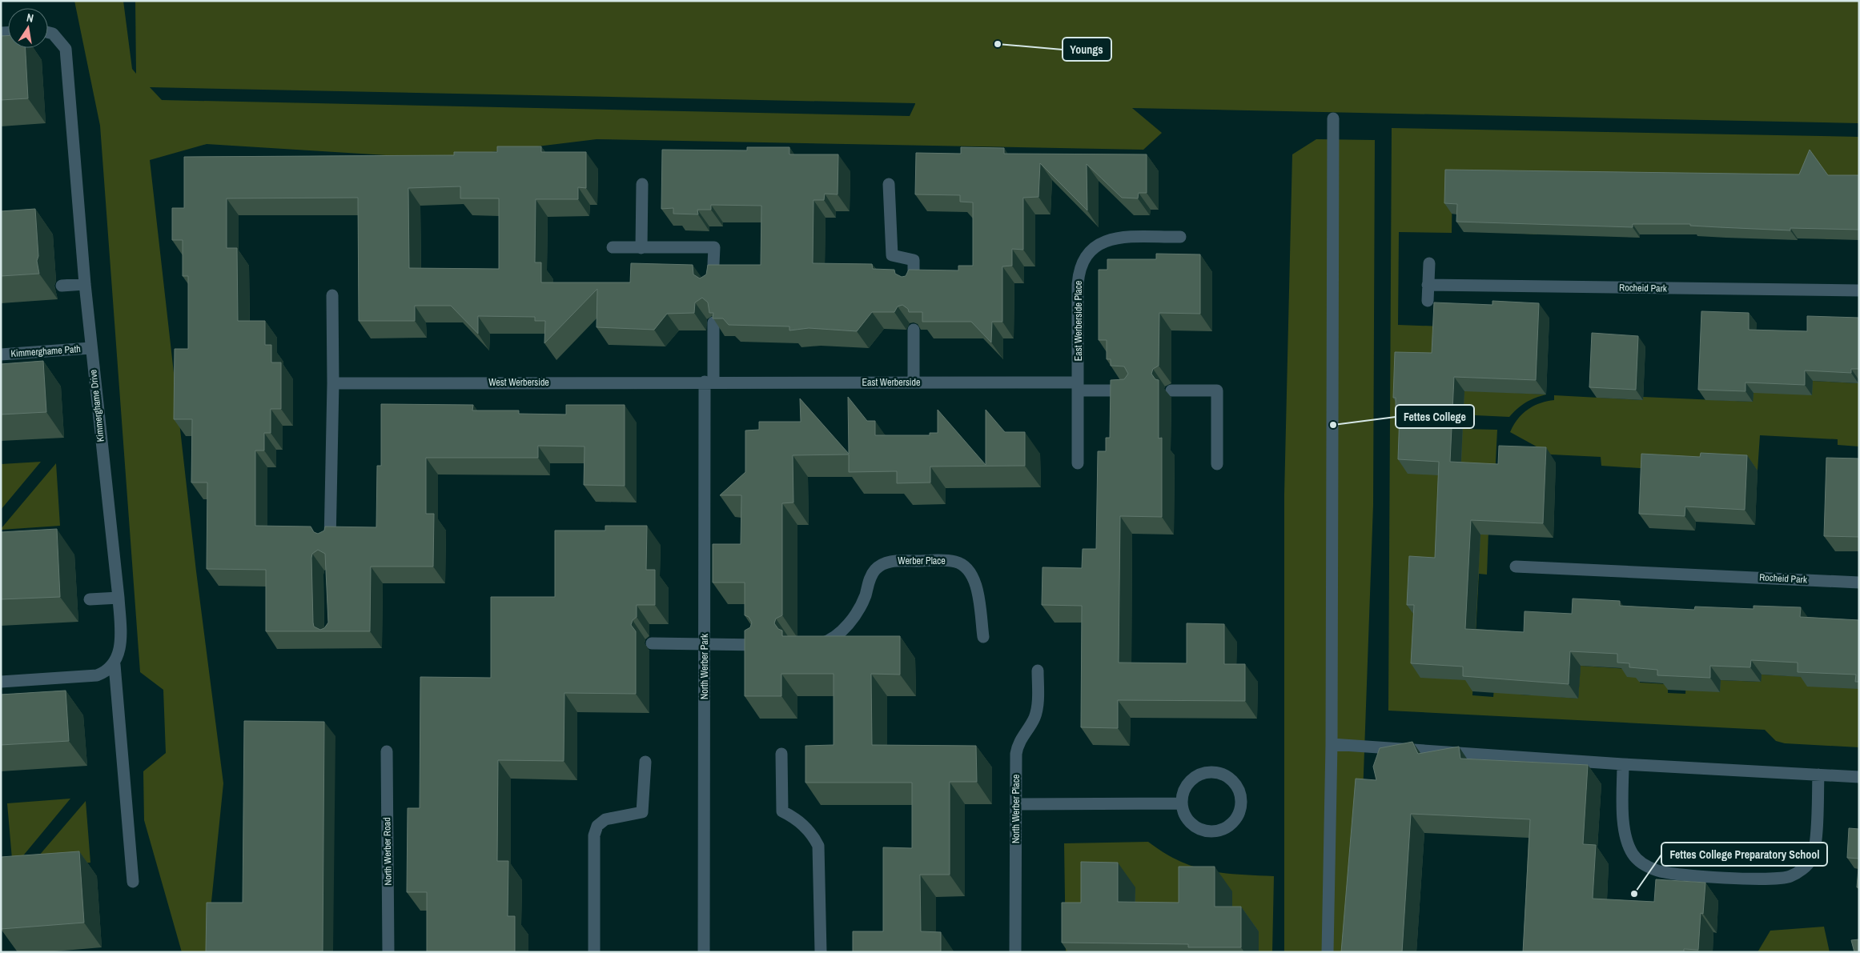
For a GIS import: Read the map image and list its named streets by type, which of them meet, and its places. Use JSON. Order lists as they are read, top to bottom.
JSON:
{
  "streets": {
    "street": [
      "Rocheid Park",
      "East Werberside Place",
      "Kimmerghame Path",
      "West Werberside",
      "East Werberside",
      "Kimmerghame Drive",
      "Werber Place",
      "North Werber Park",
      "North Werber Place",
      "North Werber Road"
    ]
  },
  "crossings": [
    ["East Werberside Place", "East Werberside"],
    ["Kimmerghame Path", "Kimmerghame Drive"],
    ["West Werberside", "East Werberside"],
    ["West Werberside", "North Werber Park"],
    ["East Werberside", "North Werber Park"]
  ],
  "places": ["Youngs", "Fettes College", "Fettes College Preparatory School"],
  "north": "top"
}
